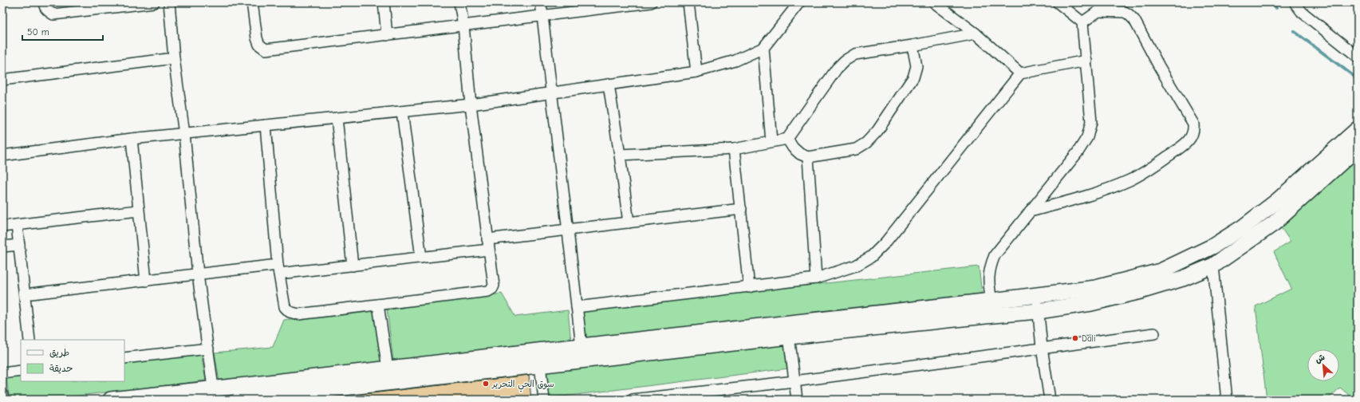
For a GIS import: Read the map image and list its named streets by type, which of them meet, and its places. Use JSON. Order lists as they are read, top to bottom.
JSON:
{
  "places": ["Dali", "سوق الحي التحرير"],
  "legend": ["طريق", "حديقة"],
  "scale_bar": "50 m",
  "north": "top left"
}
